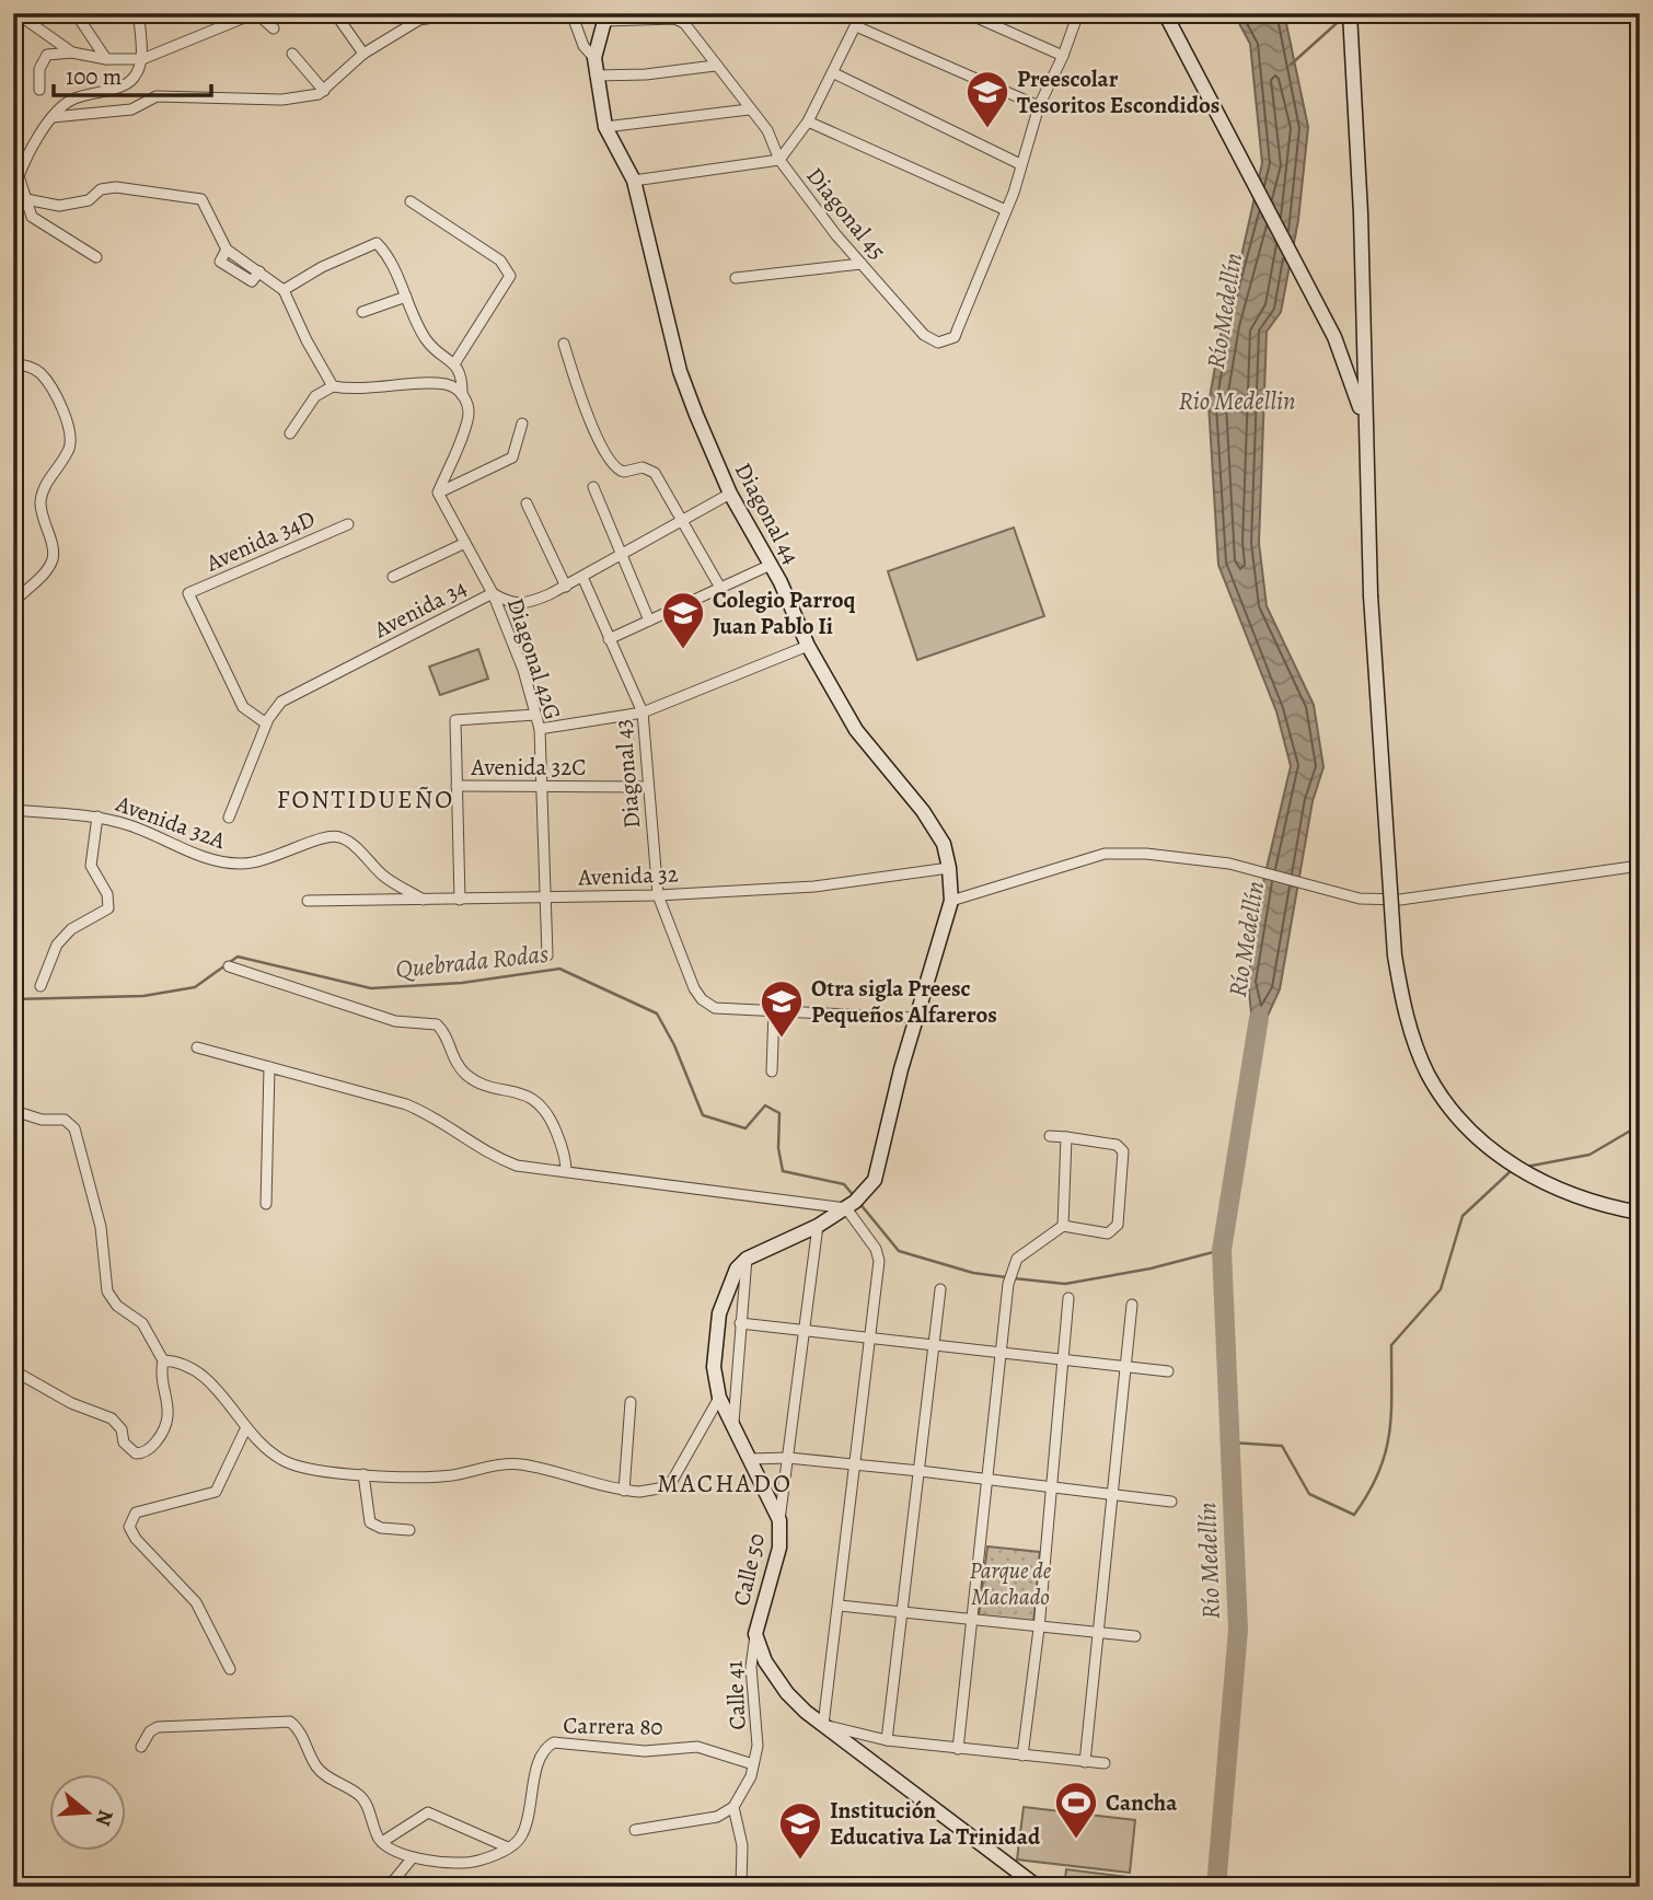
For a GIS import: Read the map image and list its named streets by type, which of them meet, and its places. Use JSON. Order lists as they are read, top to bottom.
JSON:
{
  "streets": {
    "main road": ["Diagonal 44", "Calle 50"],
    "street": [
      "Diagonal 45",
      "Avenida 34D",
      "Avenida 34",
      "Diagonal 42G",
      "Avenida 32C",
      "Diagonal 43",
      "Avenida 32A",
      "Avenida 32",
      "Calle 41",
      "Carrera 80"
    ]
  },
  "crossings": [
    ["Diagonal 44", "Avenida 34"],
    ["Diagonal 44", "Avenida 32"],
    ["Avenida 34D", "Avenida 34"],
    ["Avenida 34", "Diagonal 42G"],
    ["Avenida 34", "Diagonal 43"],
    ["Diagonal 42G", "Avenida 32C"],
    ["Diagonal 42G", "Avenida 32"],
    ["Avenida 32C", "Diagonal 43"],
    ["Diagonal 43", "Avenida 32"],
    ["Avenida 32A", "Avenida 32"],
    ["Calle 50", "Calle 41"],
    ["Calle 41", "Carrera 80"]
  ],
  "districts": ["FONTIDUEÑO", "MACHADO"],
  "water": ["Río Medellín", "Rio Medellin", "Quebrada Rodas"],
  "parks": ["Parque de Machado"],
  "places": {
    "school or university": [
      "Preescolar Tesoritos Escondidos",
      "Colegio Parroq Juan Pablo Ii",
      "Otra sigla Preesc Pequeños Alfareros",
      "Institución Educativa La Trinidad"
    ],
    "sports": ["Cancha"]
  },
  "scale_bar": "100 m",
  "north": "right"
}
